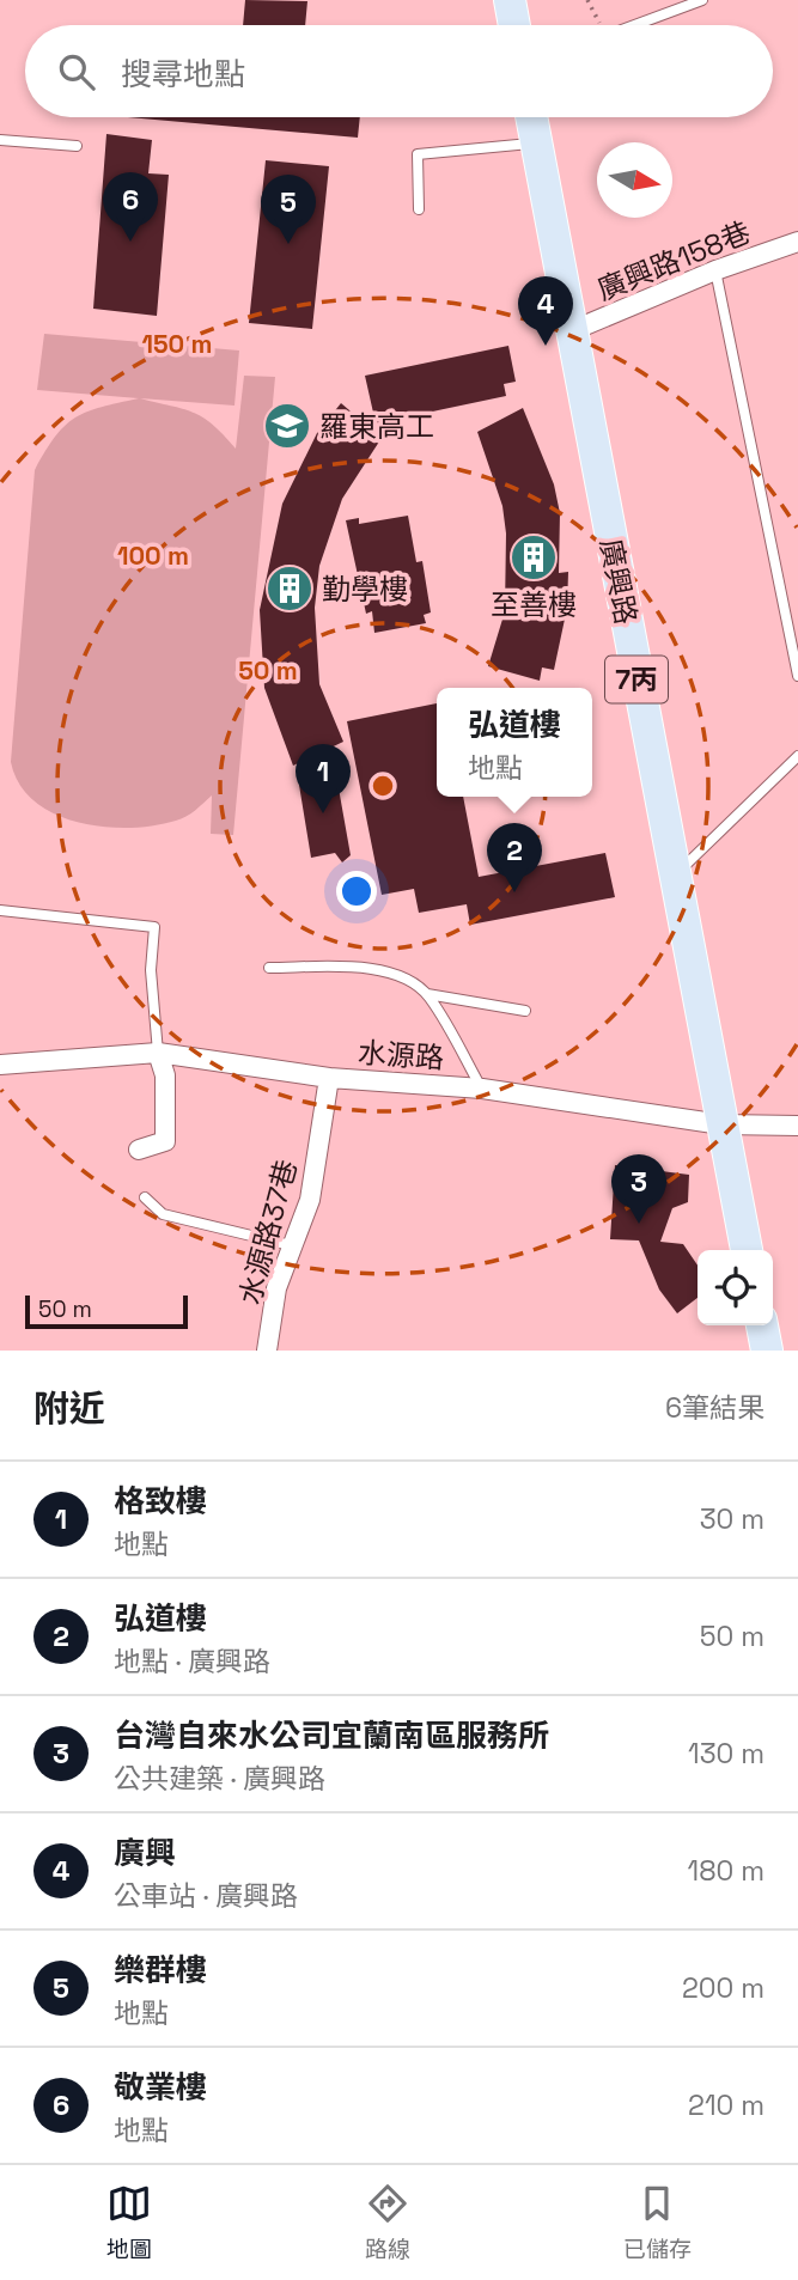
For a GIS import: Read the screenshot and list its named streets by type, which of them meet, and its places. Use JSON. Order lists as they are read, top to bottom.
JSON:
{
  "streets": {
    "main road": ["廣興路", "7丙"],
    "street": ["廣興路158巷", "水源路", "水源路37巷"]
  },
  "crossings": [
    ["廣興路158巷", "廣興路"],
    ["廣興路", "水源路"],
    ["水源路", "水源路37巷"]
  ],
  "places": {
    "school or university": ["羅東高工"],
    "building": ["至善樓", "勤學樓"]
  },
  "scale_bar": "50 m",
  "north": "right",
  "page": {
    "search": "搜尋地點",
    "pins": [
      "6",
      "5",
      "4",
      "1",
      "2",
      "3"
    ],
    "popup": ["弘道樓", "地點"],
    "scale": "50 m",
    "heading": ["附近", "6筆結果"],
    "list": [
      {
        "mark": "1",
        "name": "格致樓",
        "note": "地點",
        "value": "30 m"
      },
      {
        "mark": "2",
        "name": "弘道樓",
        "note": "地點 · 廣興路",
        "value": "50 m"
      },
      {
        "mark": "3",
        "name": "台灣自來水公司宜蘭南區服務所",
        "note": "公共建築 · 廣興路",
        "value": "130 m"
      },
      {
        "mark": "4",
        "name": "廣興",
        "note": "公車站 · 廣興路",
        "value": "180 m"
      },
      {
        "mark": "5",
        "name": "樂群樓",
        "note": "地點",
        "value": "200 m"
      },
      {
        "mark": "6",
        "name": "敬業樓",
        "note": "地點",
        "value": "210 m"
      }
    ],
    "nav": ["地圖", "路線", "已儲存"]
  },
  "rings": ["150 m", "100 m", "50 m"]
}
